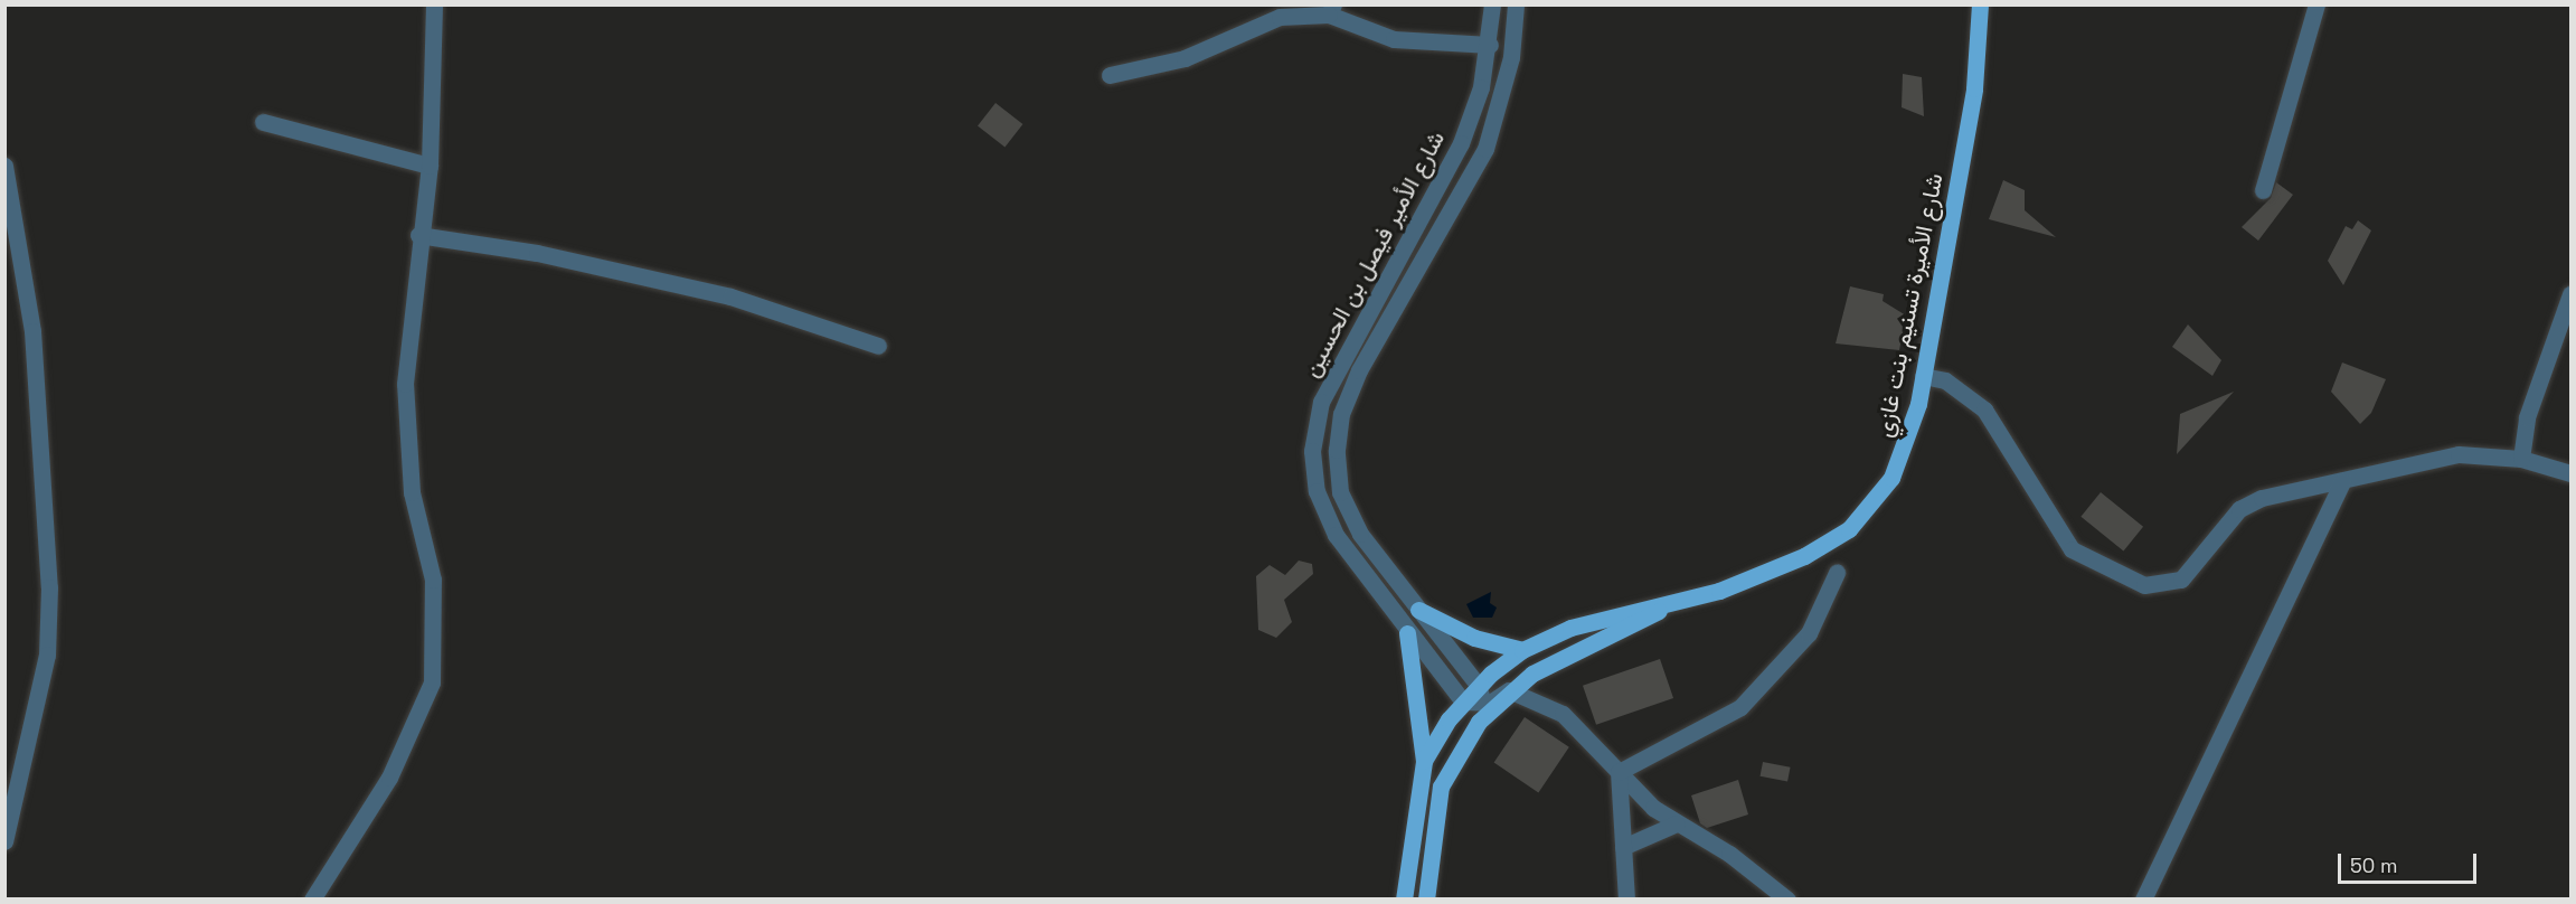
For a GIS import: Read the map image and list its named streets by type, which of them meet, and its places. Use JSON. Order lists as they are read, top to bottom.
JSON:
{
  "streets": {
    "main road": ["شارع الأميرة تسنيم بنت غازي"],
    "street": ["شارع الأمير فيصل بن الحسين"]
  },
  "crossings": [
    ["شارع الأمير فيصل بن الحسين", "شارع الأميرة تسنيم بنت غازي"]
  ],
  "scale_bar": "50 m"
}
